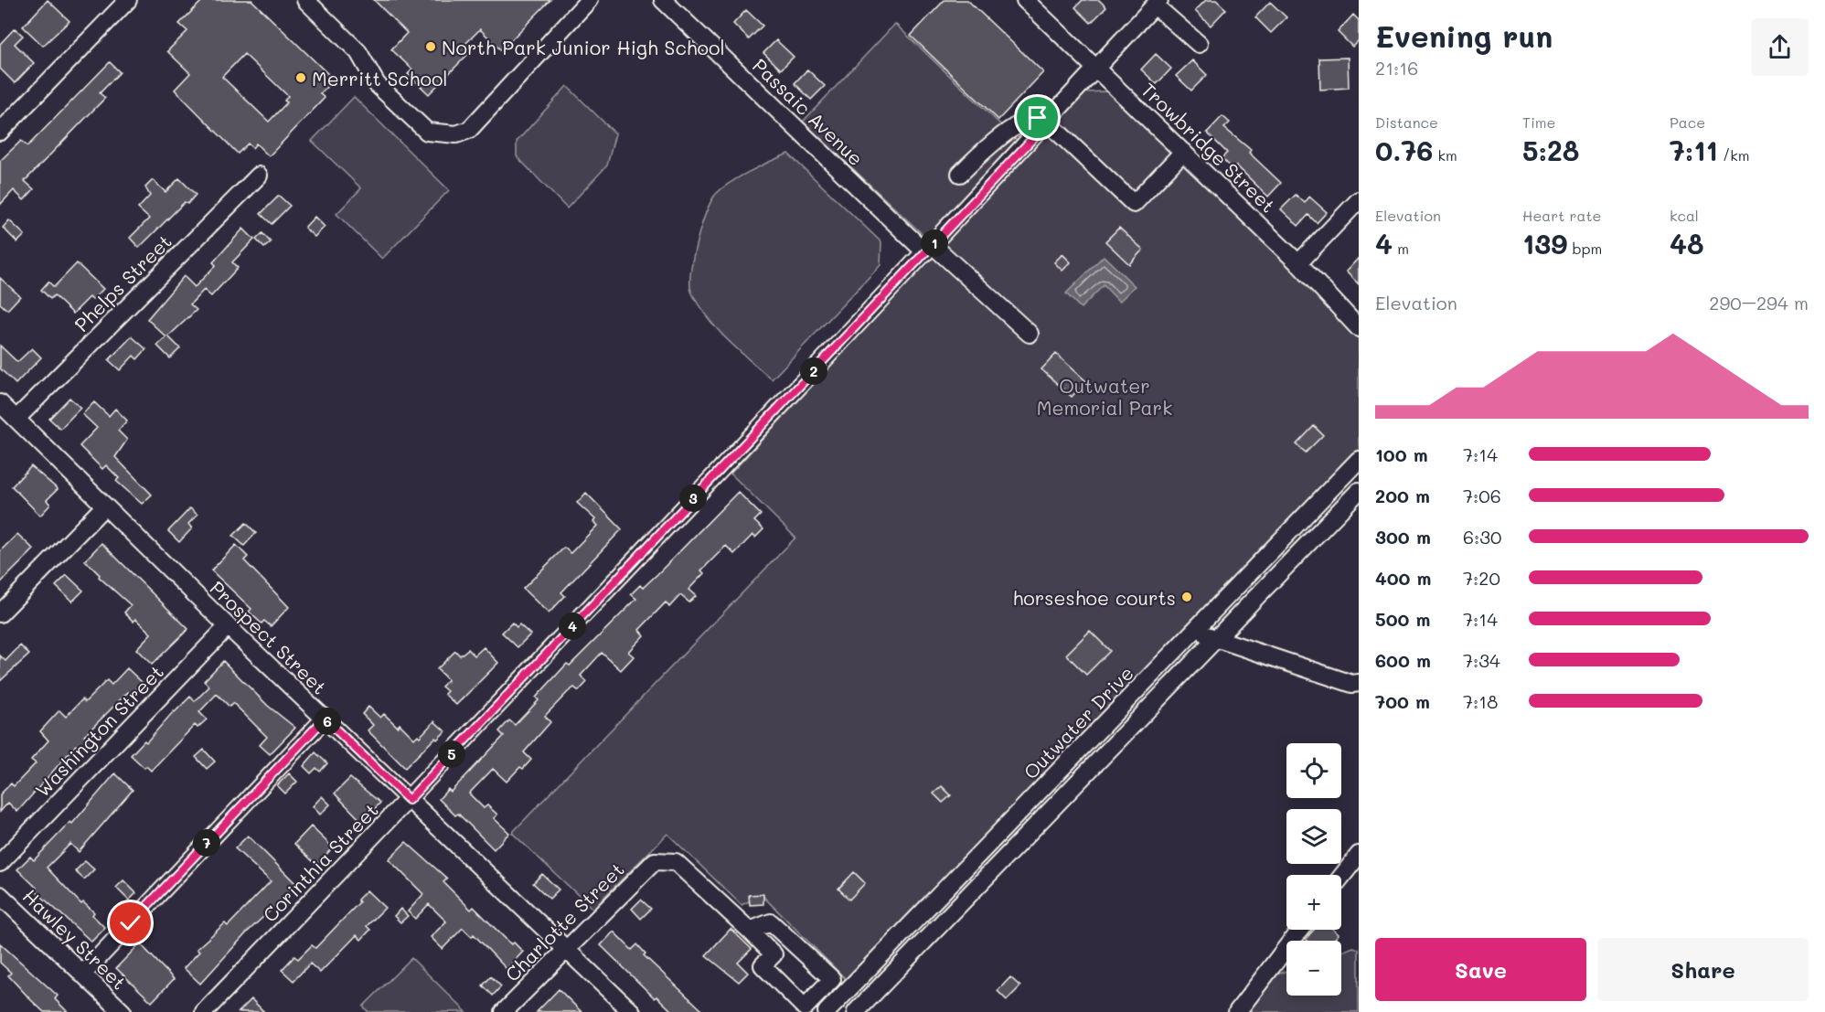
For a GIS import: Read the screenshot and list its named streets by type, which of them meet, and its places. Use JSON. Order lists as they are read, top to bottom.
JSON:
{
  "streets": {
    "street": [
      "Passaic Avenue",
      "Trowbridge Street",
      "Phelps Street",
      "Prospect Street",
      "Outwater Drive",
      "Washington Street",
      "Corinthia Street",
      "Charlotte Street",
      "Hawley Street"
    ]
  },
  "crossings": [
    ["Passaic Avenue", "Corinthia Street"],
    ["Trowbridge Street", "Corinthia Street"],
    ["Phelps Street", "Prospect Street"],
    ["Prospect Street", "Washington Street"],
    ["Prospect Street", "Corinthia Street"],
    ["Prospect Street", "Charlotte Street"]
  ],
  "parks": ["Outwater Memorial Park"],
  "places": ["North Park Junior High School", "Merritt School", "horseshoe courts"],
  "page": {
    "heading": ["Evening run", "21:16"],
    "stats": [
      ["Distance", "0.76 km"],
      ["Time", "5:28"],
      ["Pace", "7:11 /km"],
      ["Elevation", "4 m"],
      ["Heart rate", "139 bpm"],
      ["kcal", "48"]
    ],
    "pins": [
      "1",
      "2",
      "3",
      "4",
      "6",
      "5",
      "7"
    ],
    "chart": ["Elevation", "290–294 m"],
    "list": [
      {
        "name": "100 m",
        "note": "7:14"
      },
      {
        "name": "200 m",
        "note": "7:06"
      },
      {
        "name": "300 m",
        "note": "6:30"
      },
      {
        "name": "400 m",
        "note": "7:20"
      },
      {
        "name": "500 m",
        "note": "7:14"
      },
      {
        "name": "600 m",
        "note": "7:34"
      },
      {
        "name": "700 m",
        "note": "7:18"
      }
    ],
    "map_buttons": ["+", "−"],
    "buttons": ["Save", "Share"]
  }
}
